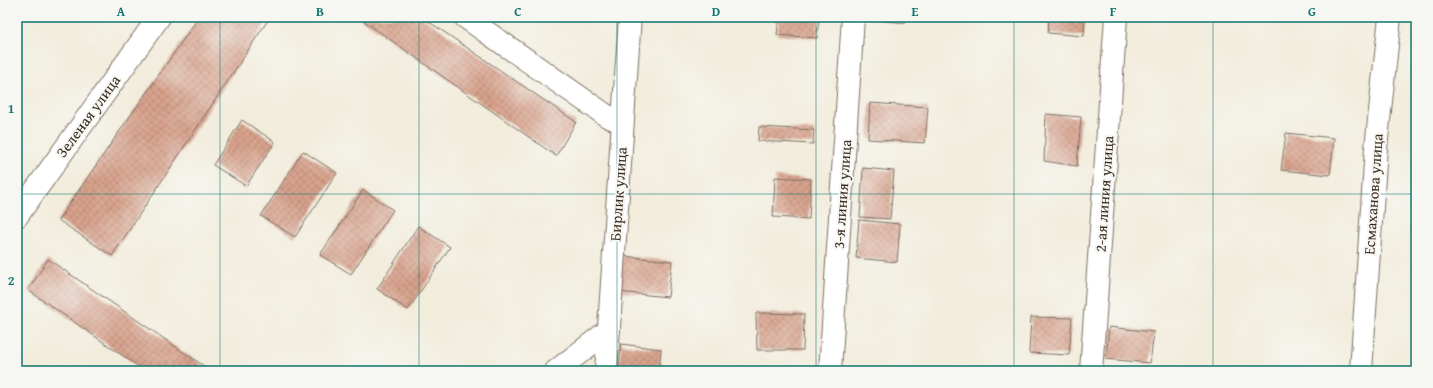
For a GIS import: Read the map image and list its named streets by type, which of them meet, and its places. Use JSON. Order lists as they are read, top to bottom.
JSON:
{
  "streets": {
    "street": [
      "Зеленая улица",
      "Бирлик улица",
      "3-я линия улица",
      "2-ая линия улица",
      "Есмаханова улица"
    ]
  },
  "grid": {
    "columns": [
      "A",
      "B",
      "C",
      "D",
      "E",
      "F",
      "G"
    ],
    "rows": ["1", "2"]
  }
}
